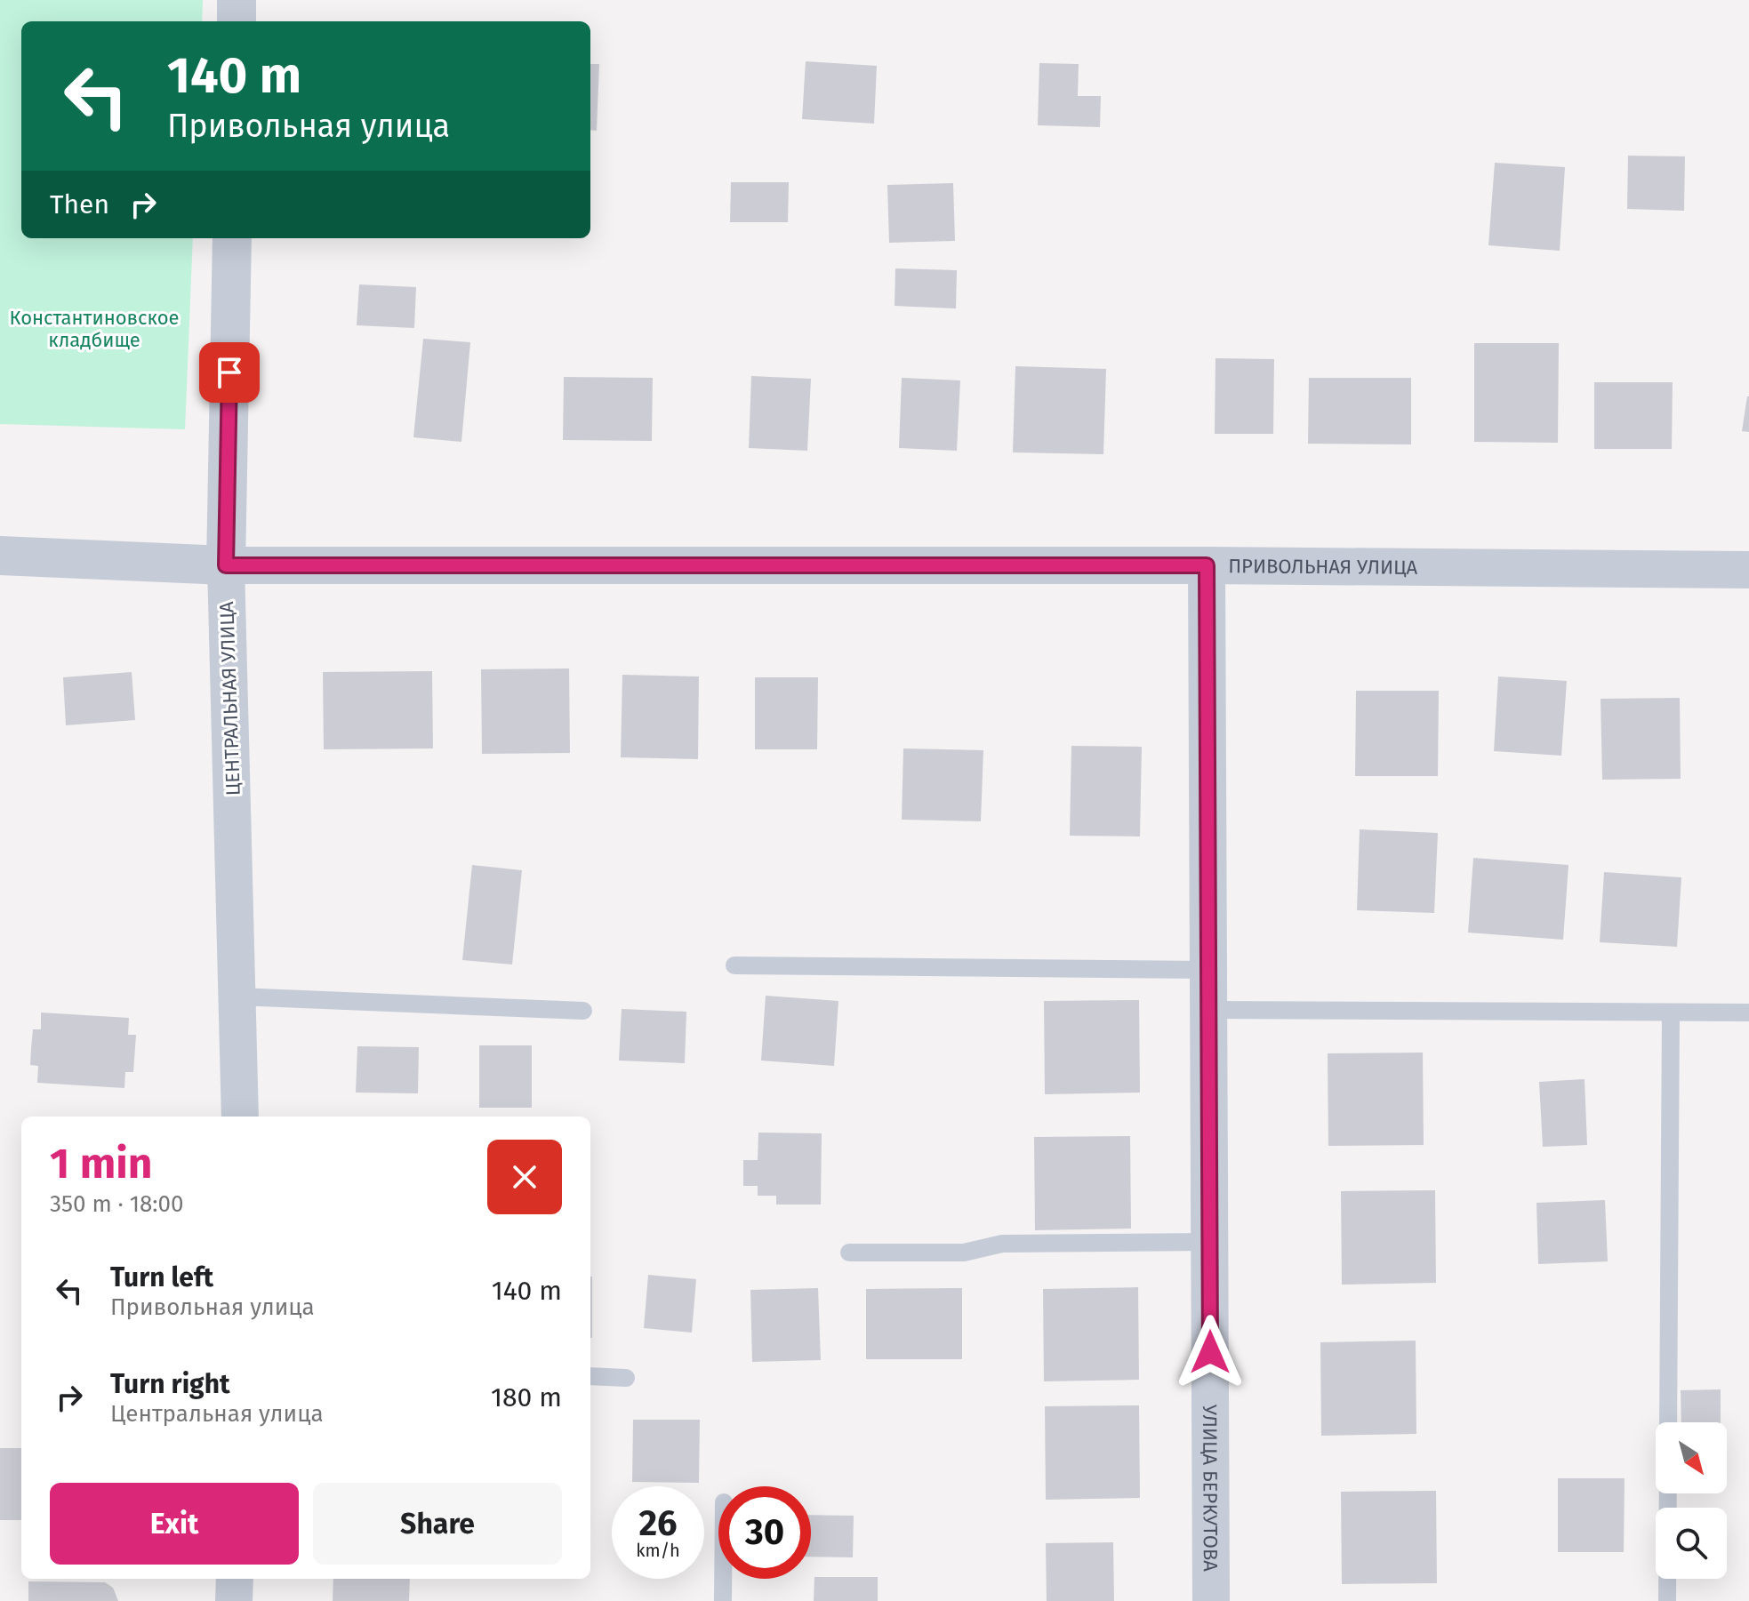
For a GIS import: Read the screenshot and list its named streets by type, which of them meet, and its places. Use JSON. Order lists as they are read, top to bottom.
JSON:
{
  "streets": {
    "street": ["ПРИВОЛЬНАЯ УЛИЦА", "ЦЕНТРАЛЬНАЯ УЛИЦА", "УЛИЦА БЕРКУТОВА"]
  },
  "crossings": [
    ["ПРИВОЛЬНАЯ УЛИЦА", "ЦЕНТРАЛЬНАЯ УЛИЦА"],
    ["ПРИВОЛЬНАЯ УЛИЦА", "УЛИЦА БЕРКУТОВА"]
  ],
  "parks": ["Константиновское кладбище"],
  "north": "bottom right",
  "page": {
    "turn": ["140 m", "Привольная улица"],
    "then": "Then",
    "heading": ["1 min", "350 m · 18:00"],
    "list": [
      {
        "name": "Turn left",
        "note": "Привольная улица",
        "value": "140 m"
      },
      {
        "name": "Turn right",
        "note": "Центральная улица",
        "value": "180 m"
      }
    ],
    "buttons": ["Exit", "Share"],
    "speed": "26 km/h",
    "limit": "30"
  }
}
